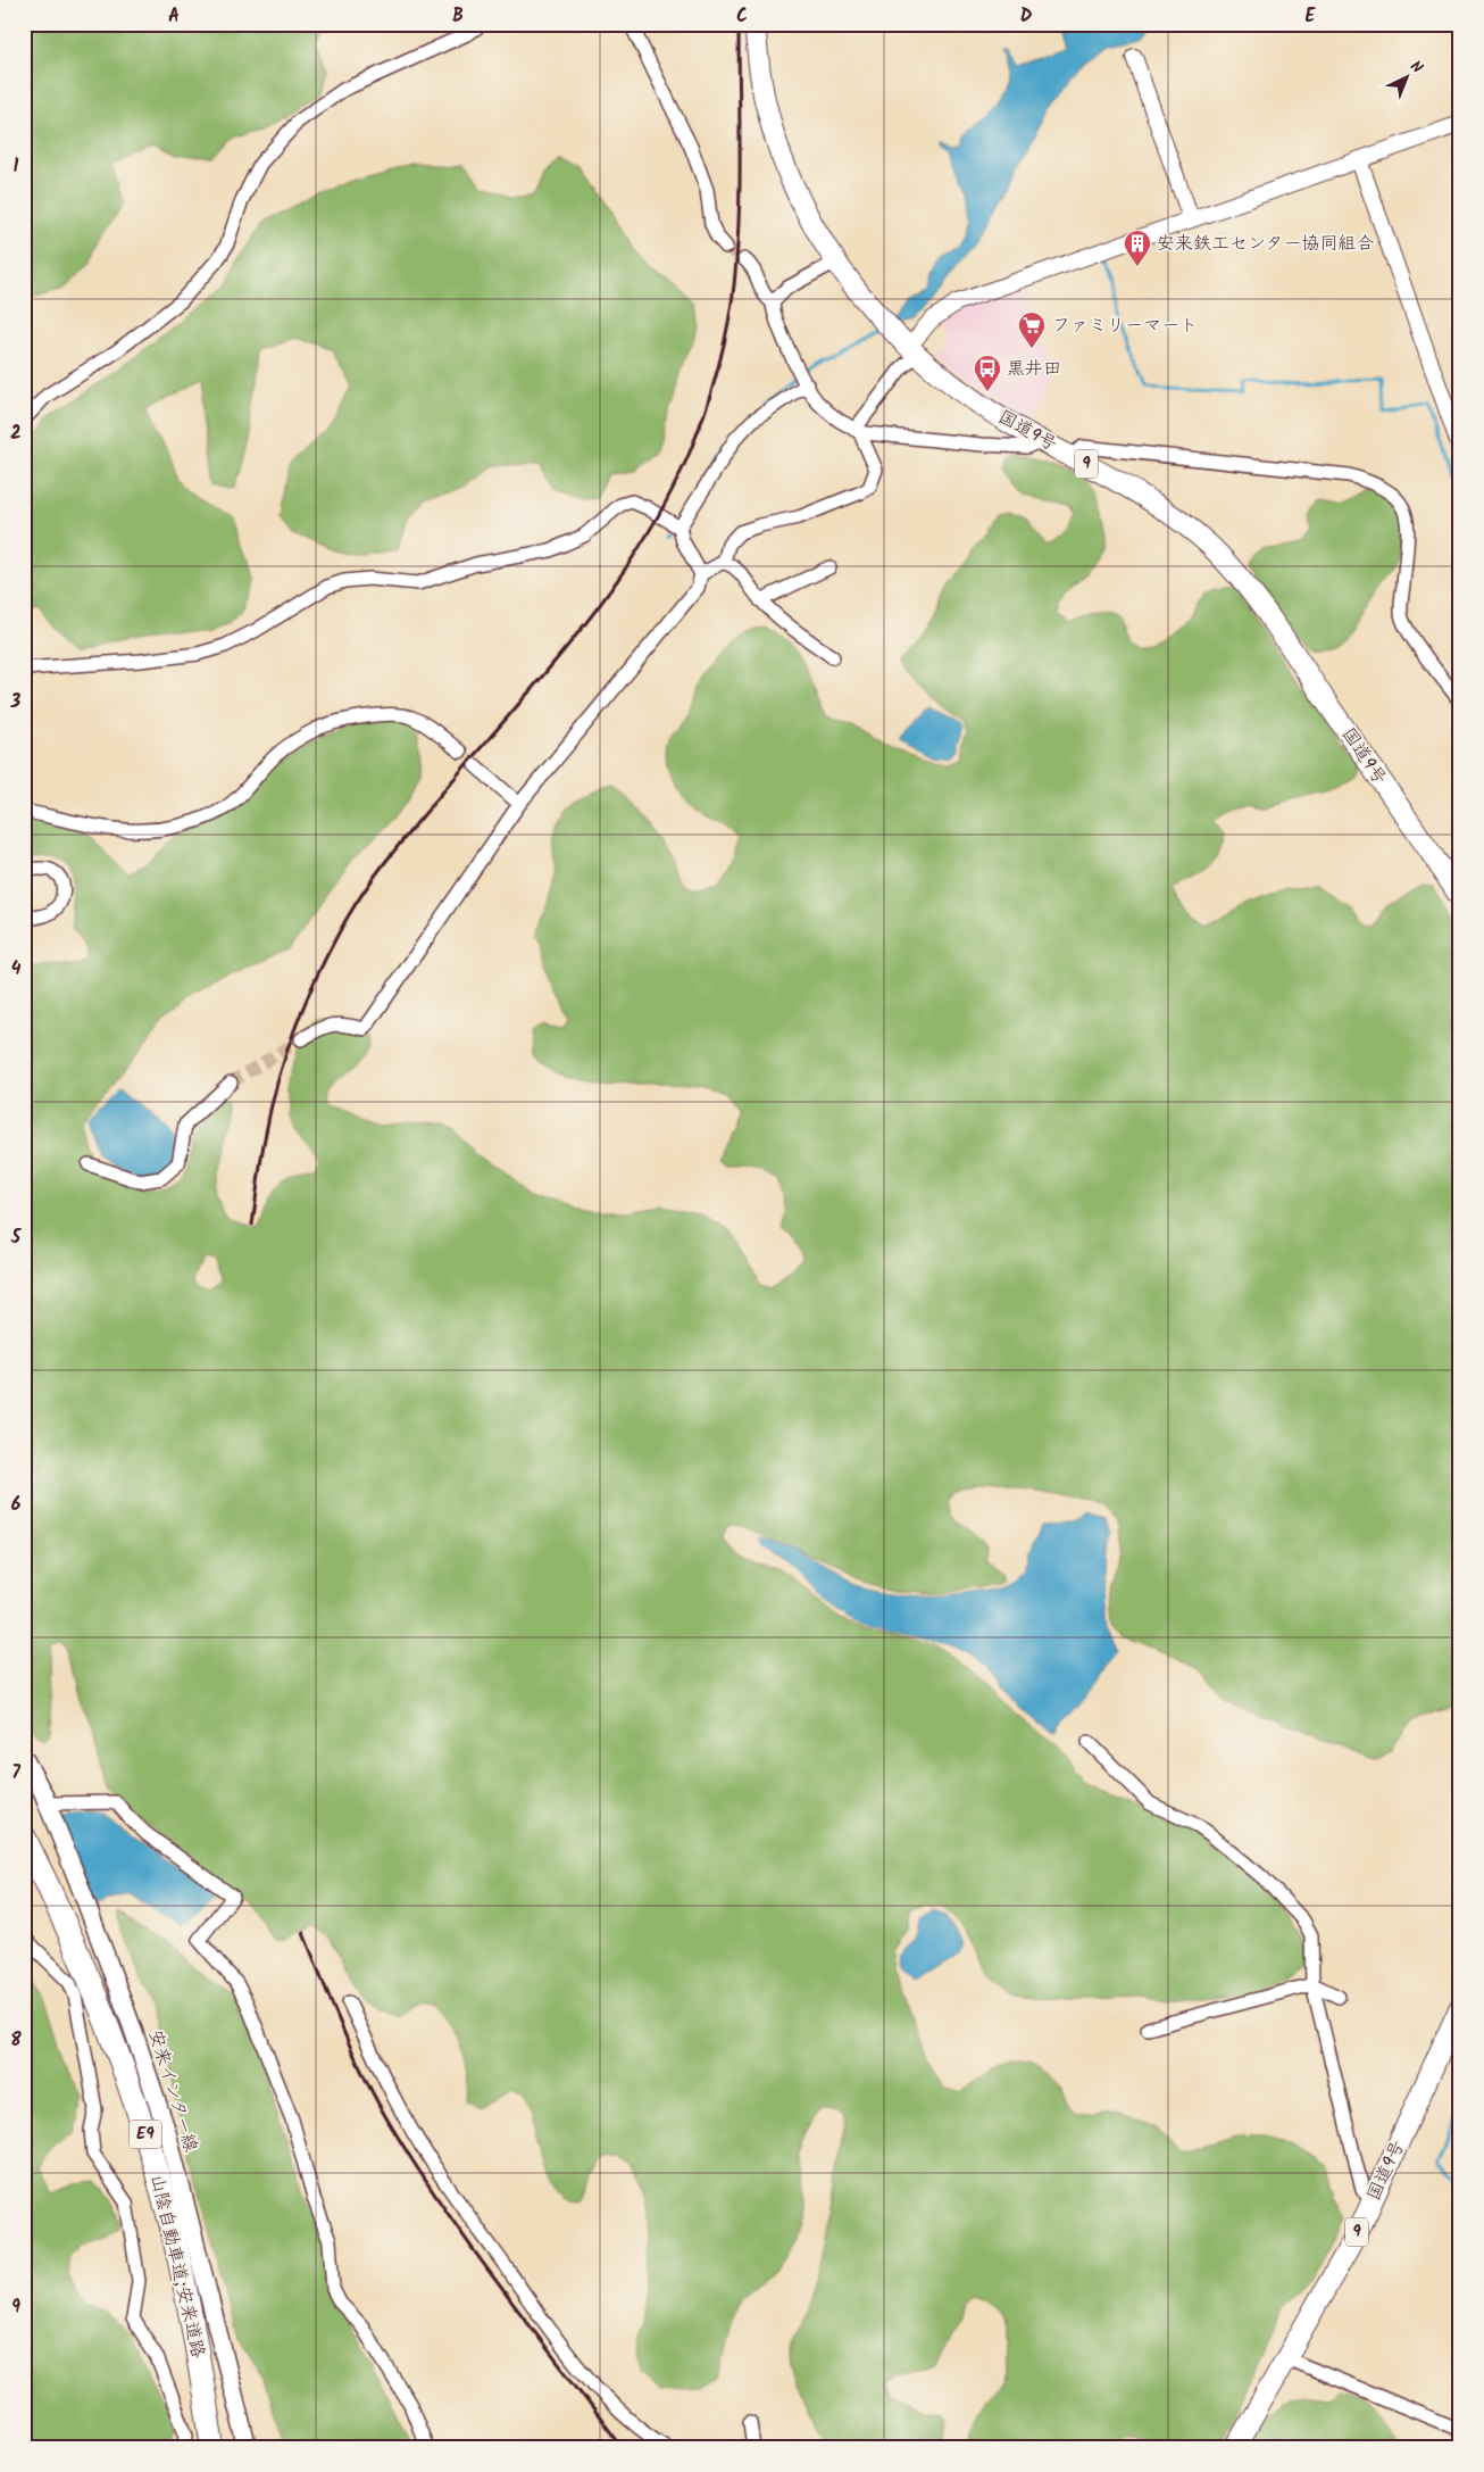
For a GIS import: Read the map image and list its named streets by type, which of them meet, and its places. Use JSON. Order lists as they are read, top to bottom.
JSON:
{
  "streets": {
    "highway": [
      "国道9号",
      "9",
      "E9",
      "山陰自動車道;安来道路"
    ],
    "main road": ["安来インター線"]
  },
  "places": {
    "building": ["安来鉄工センター協同組合"],
    "supermarket": ["ファミリーマート"],
    "bus stop": ["黒井田"]
  },
  "north": "top right",
  "grid": {
    "columns": [
      "A",
      "B",
      "C",
      "D",
      "E"
    ],
    "rows": [
      "1",
      "2",
      "3",
      "4",
      "5",
      "6",
      "7",
      "8",
      "9"
    ]
  }
}
